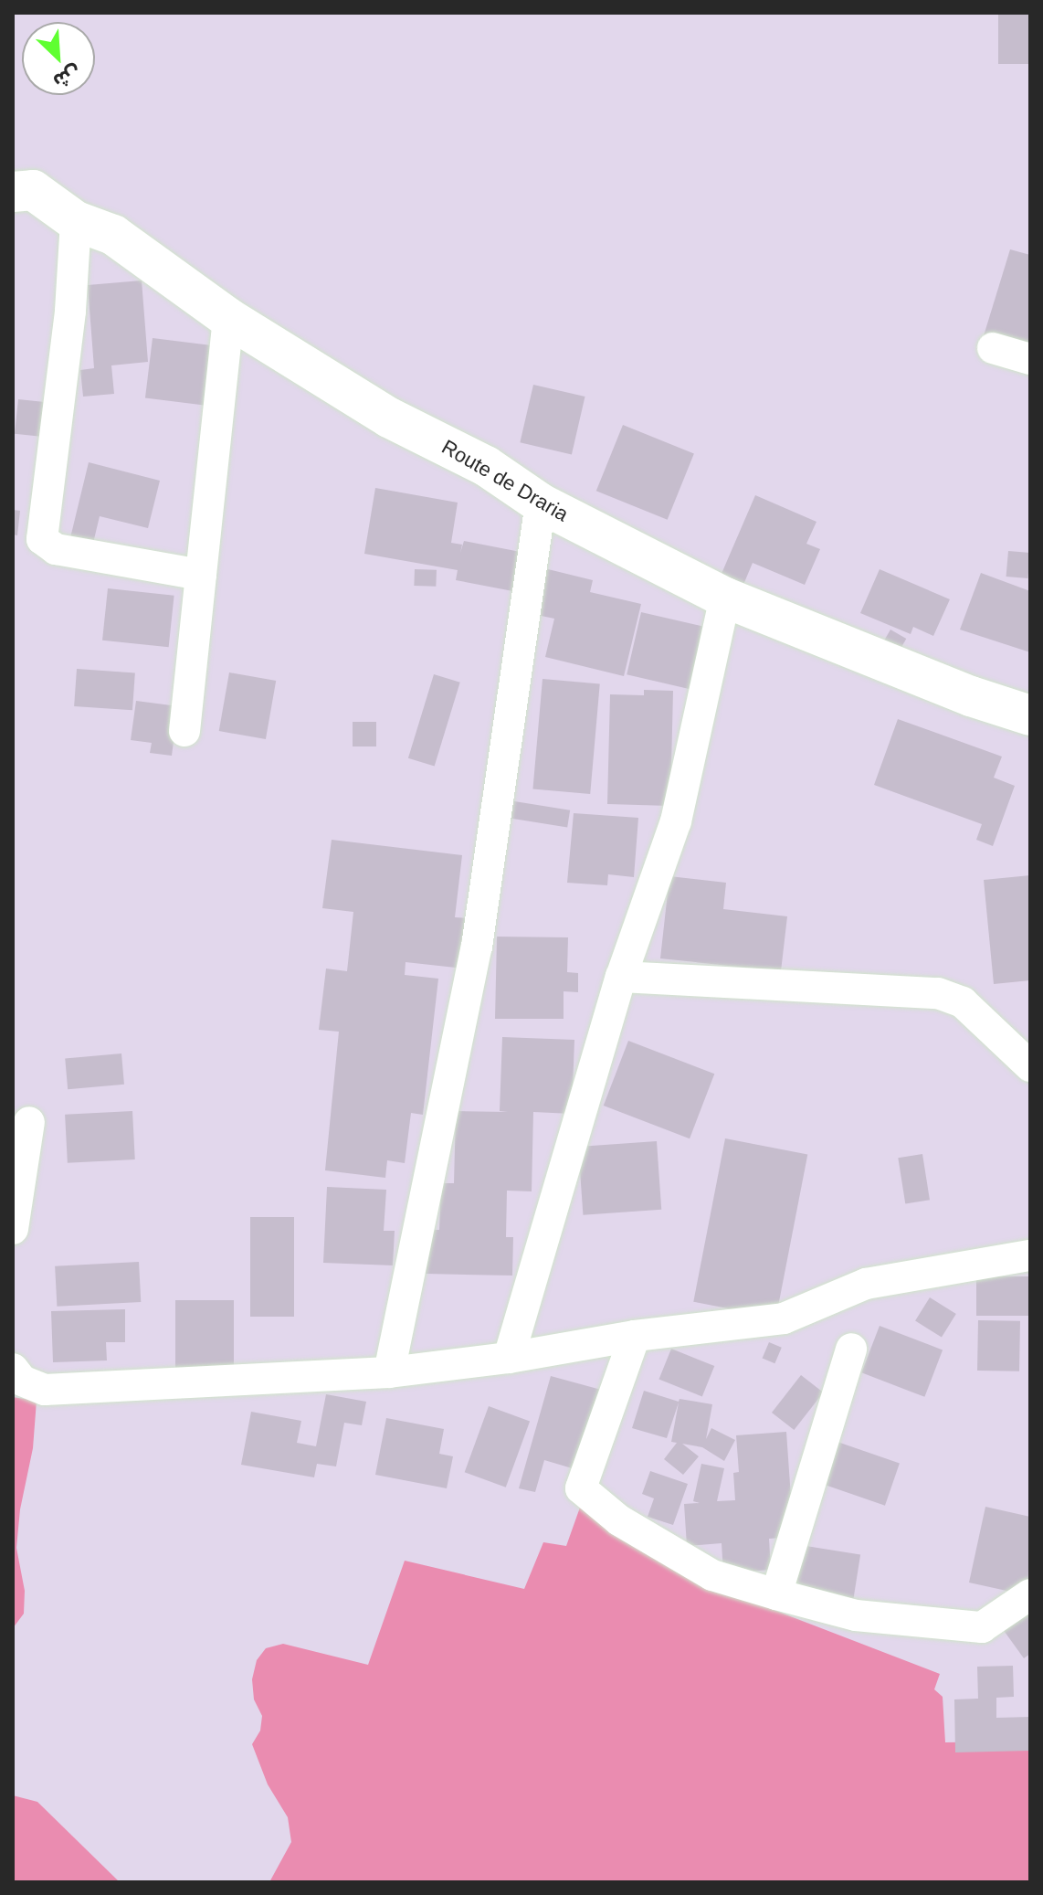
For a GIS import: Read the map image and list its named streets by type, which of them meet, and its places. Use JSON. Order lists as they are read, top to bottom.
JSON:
{
  "streets": {
    "main road": ["Route de Draria"]
  },
  "north": "bottom right"
}
